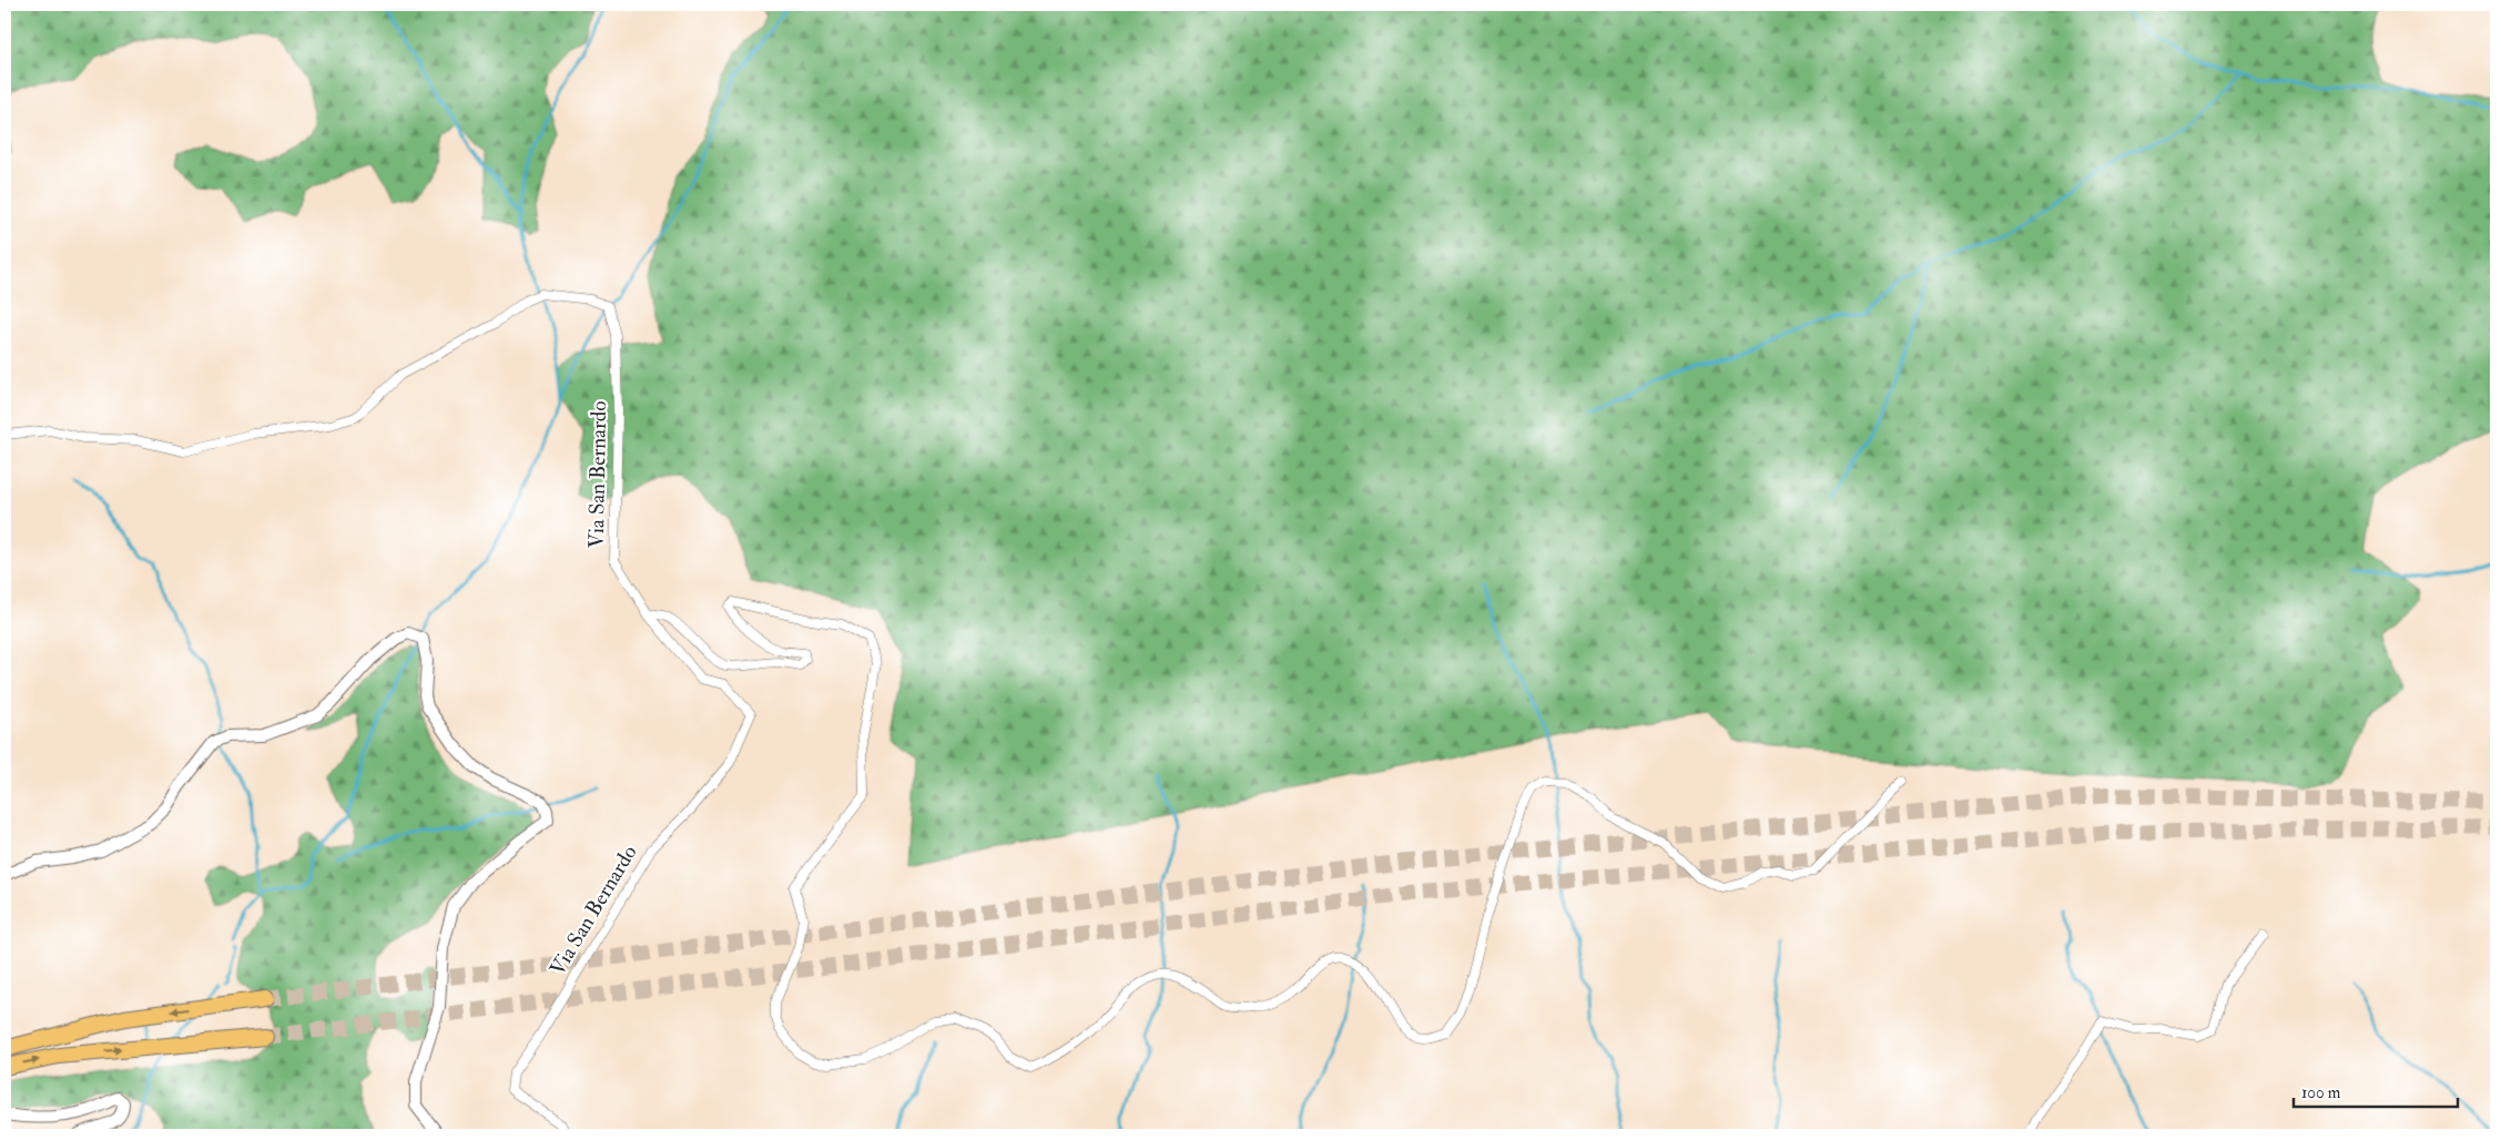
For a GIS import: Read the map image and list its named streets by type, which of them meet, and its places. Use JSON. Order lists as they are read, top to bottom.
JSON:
{
  "streets": {
    "street": ["Via San Bernardo"]
  },
  "scale_bar": "100 m"
}
